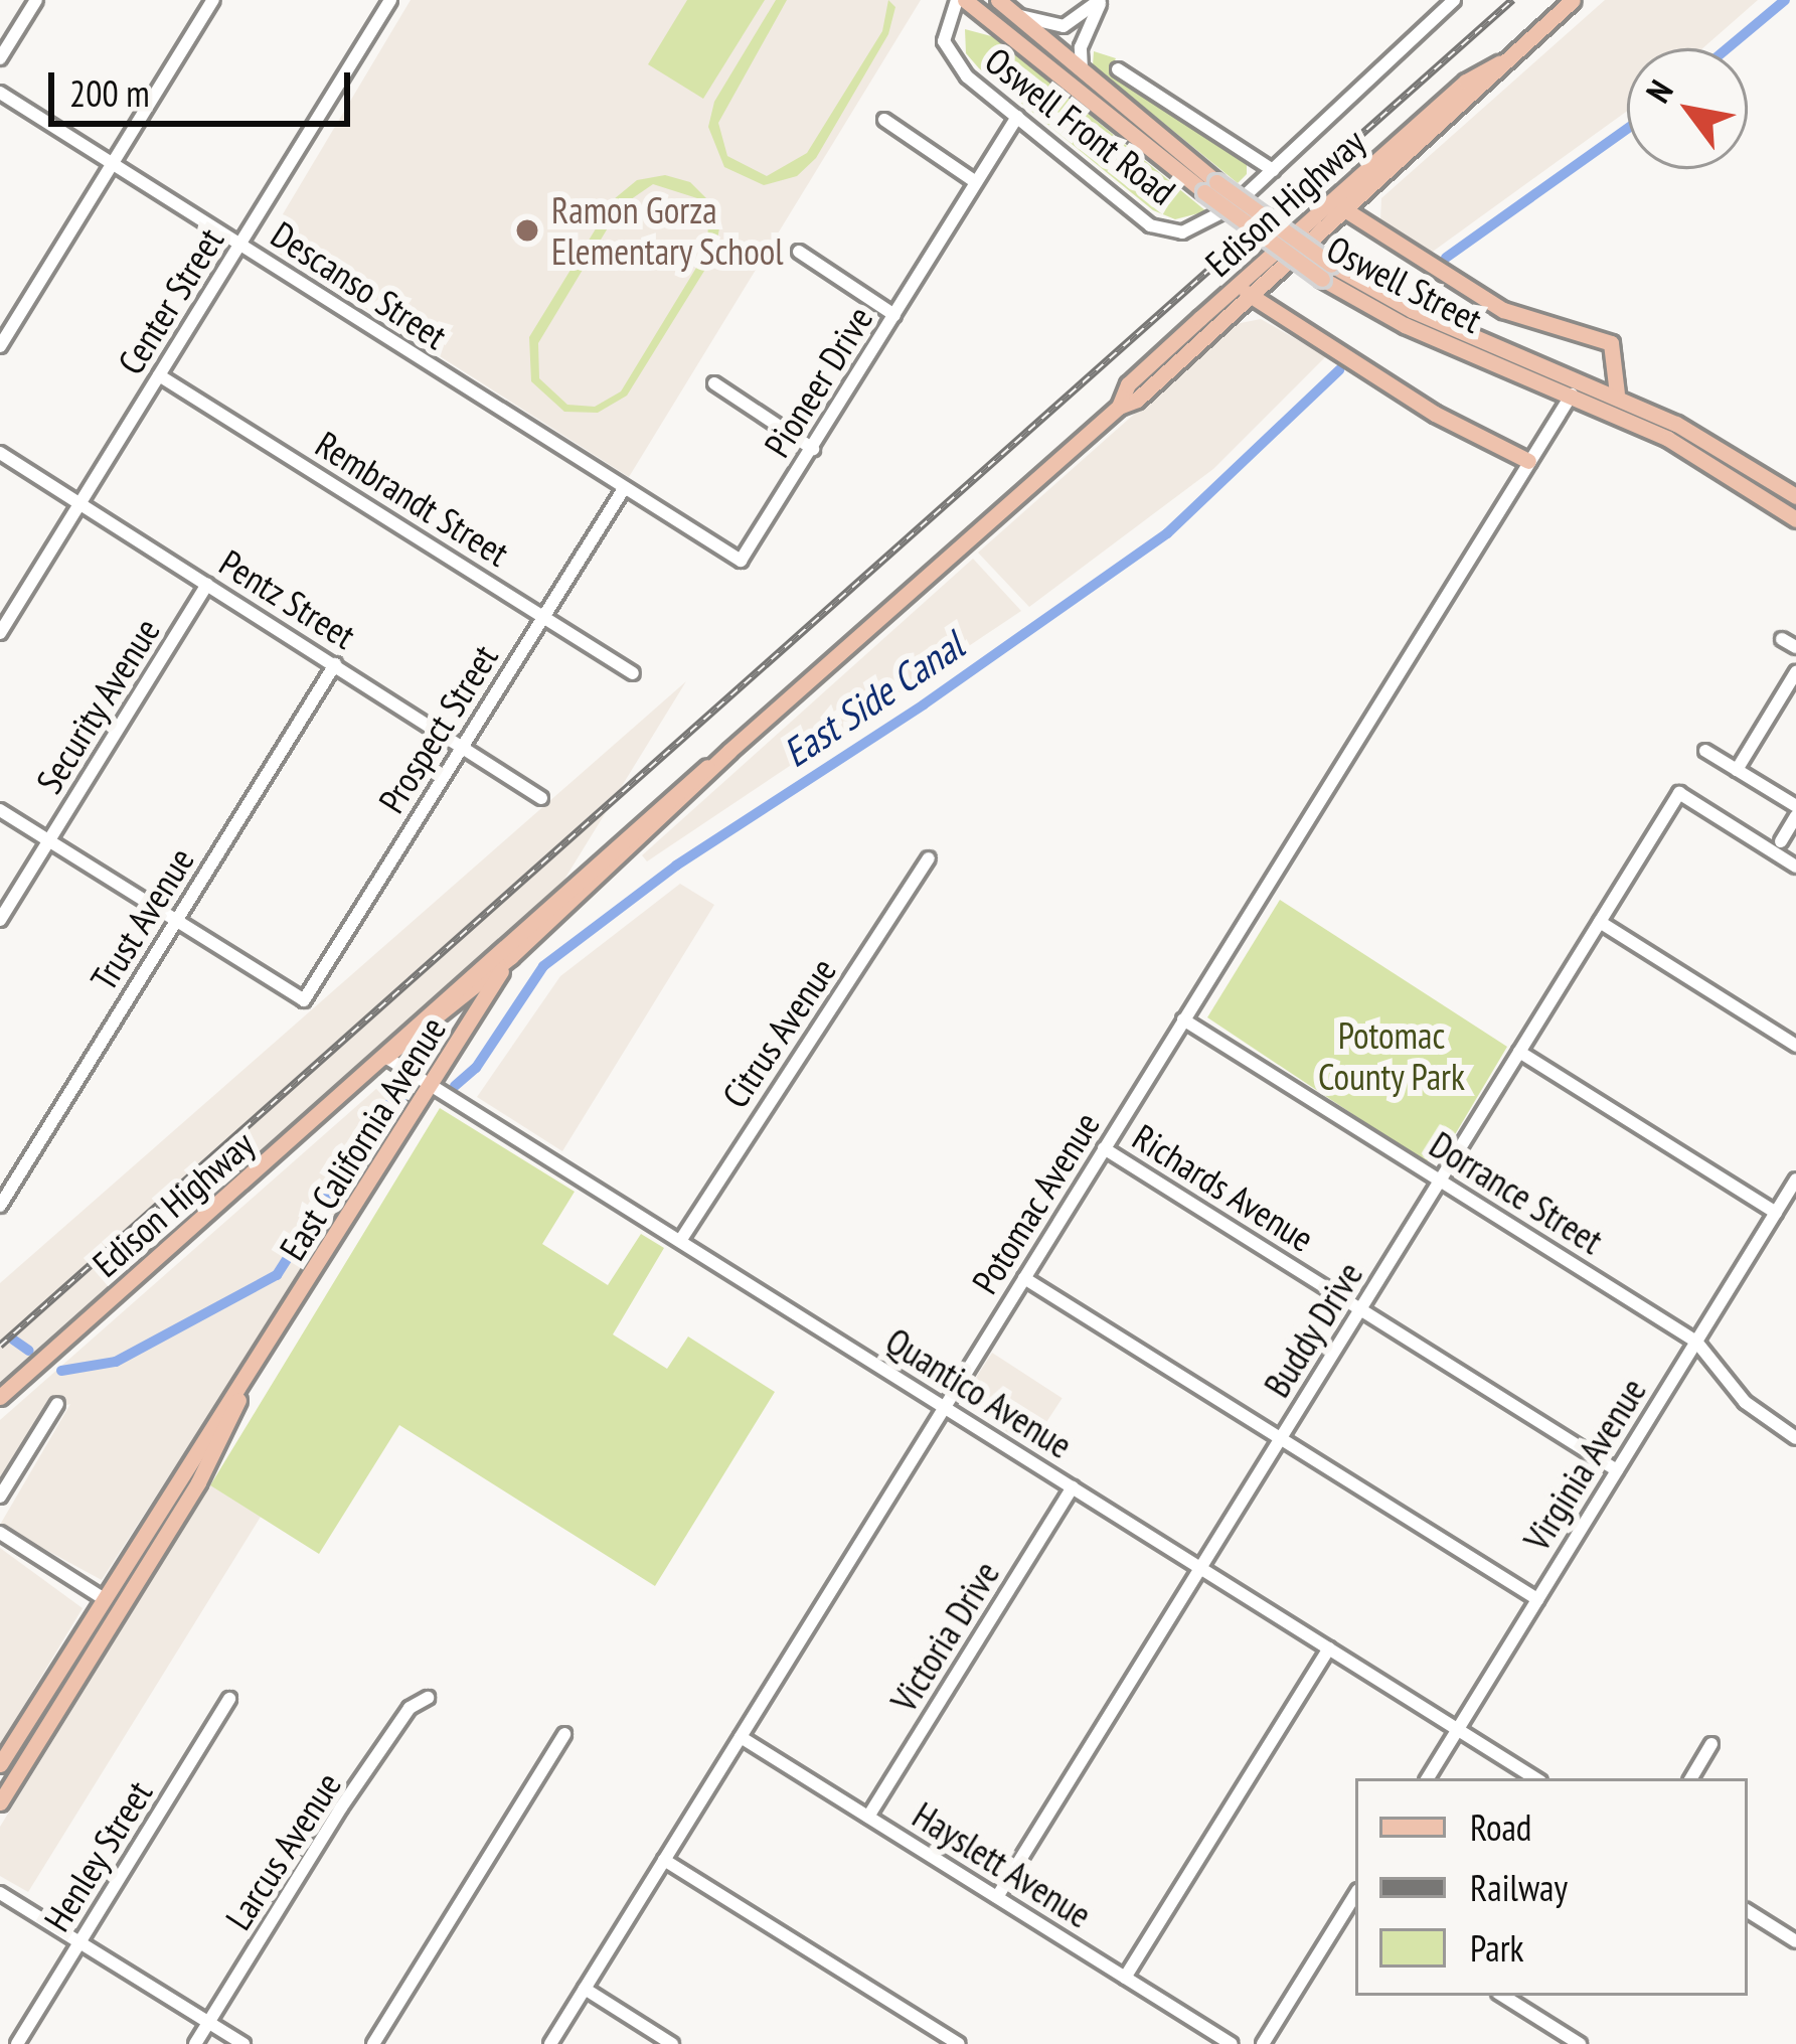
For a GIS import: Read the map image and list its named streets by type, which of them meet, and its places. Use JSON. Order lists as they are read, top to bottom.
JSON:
{
  "streets": {
    "main road": ["Edison Highway", "Oswell Street", "East California Avenue"],
    "street": [
      "Oswell Front Road",
      "Descanso Street",
      "Center Street",
      "Pioneer Drive",
      "Rembrandt Street",
      "Pentz Street",
      "Security Avenue",
      "Prospect Street",
      "Trust Avenue",
      "Citrus Avenue",
      "Richards Avenue",
      "Dorrance Street",
      "Potomac Avenue",
      "Buddy Drive",
      "Quantico Avenue",
      "Virginia Avenue",
      "Victoria Drive",
      "Larcus Avenue",
      "Henley Street",
      "Hayslett Avenue"
    ]
  },
  "crossings": [
    ["Oswell Front Road", "Oswell Street"],
    ["Oswell Front Road", "Pioneer Drive"],
    ["Edison Highway", "Oswell Street"],
    ["Edison Highway", "East California Avenue"],
    ["Edison Highway", "Quantico Avenue"],
    ["Oswell Street", "Potomac Avenue"],
    ["Descanso Street", "Center Street"],
    ["Descanso Street", "Pioneer Drive"],
    ["Descanso Street", "Prospect Street"],
    ["Center Street", "Rembrandt Street"],
    ["Center Street", "Pentz Street"],
    ["Pioneer Drive", "Prospect Street"],
    ["Rembrandt Street", "Prospect Street"],
    ["Pentz Street", "Security Avenue"],
    ["Pentz Street", "Prospect Street"],
    ["Pentz Street", "Trust Avenue"],
    ["Prospect Street", "Trust Avenue"],
    ["Citrus Avenue", "Quantico Avenue"],
    ["East California Avenue", "Quantico Avenue"],
    ["Richards Avenue", "Potomac Avenue"],
    ["Richards Avenue", "Buddy Drive"],
    ["Richards Avenue", "Virginia Avenue"],
    ["Dorrance Street", "Potomac Avenue"],
    ["Dorrance Street", "Buddy Drive"],
    ["Dorrance Street", "Virginia Avenue"],
    ["Potomac Avenue", "Quantico Avenue"],
    ["Potomac Avenue", "Hayslett Avenue"],
    ["Buddy Drive", "Quantico Avenue"],
    ["Buddy Drive", "Hayslett Avenue"],
    ["Quantico Avenue", "Virginia Avenue"],
    ["Quantico Avenue", "Victoria Drive"],
    ["Victoria Drive", "Hayslett Avenue"]
  ],
  "water": ["East Side Canal"],
  "parks": ["Potomac County Park"],
  "places": ["Ramon Gorza Elementary School"],
  "legend": ["Road", "Railway", "Park"],
  "scale_bar": "200 m",
  "north": "top left"
}
